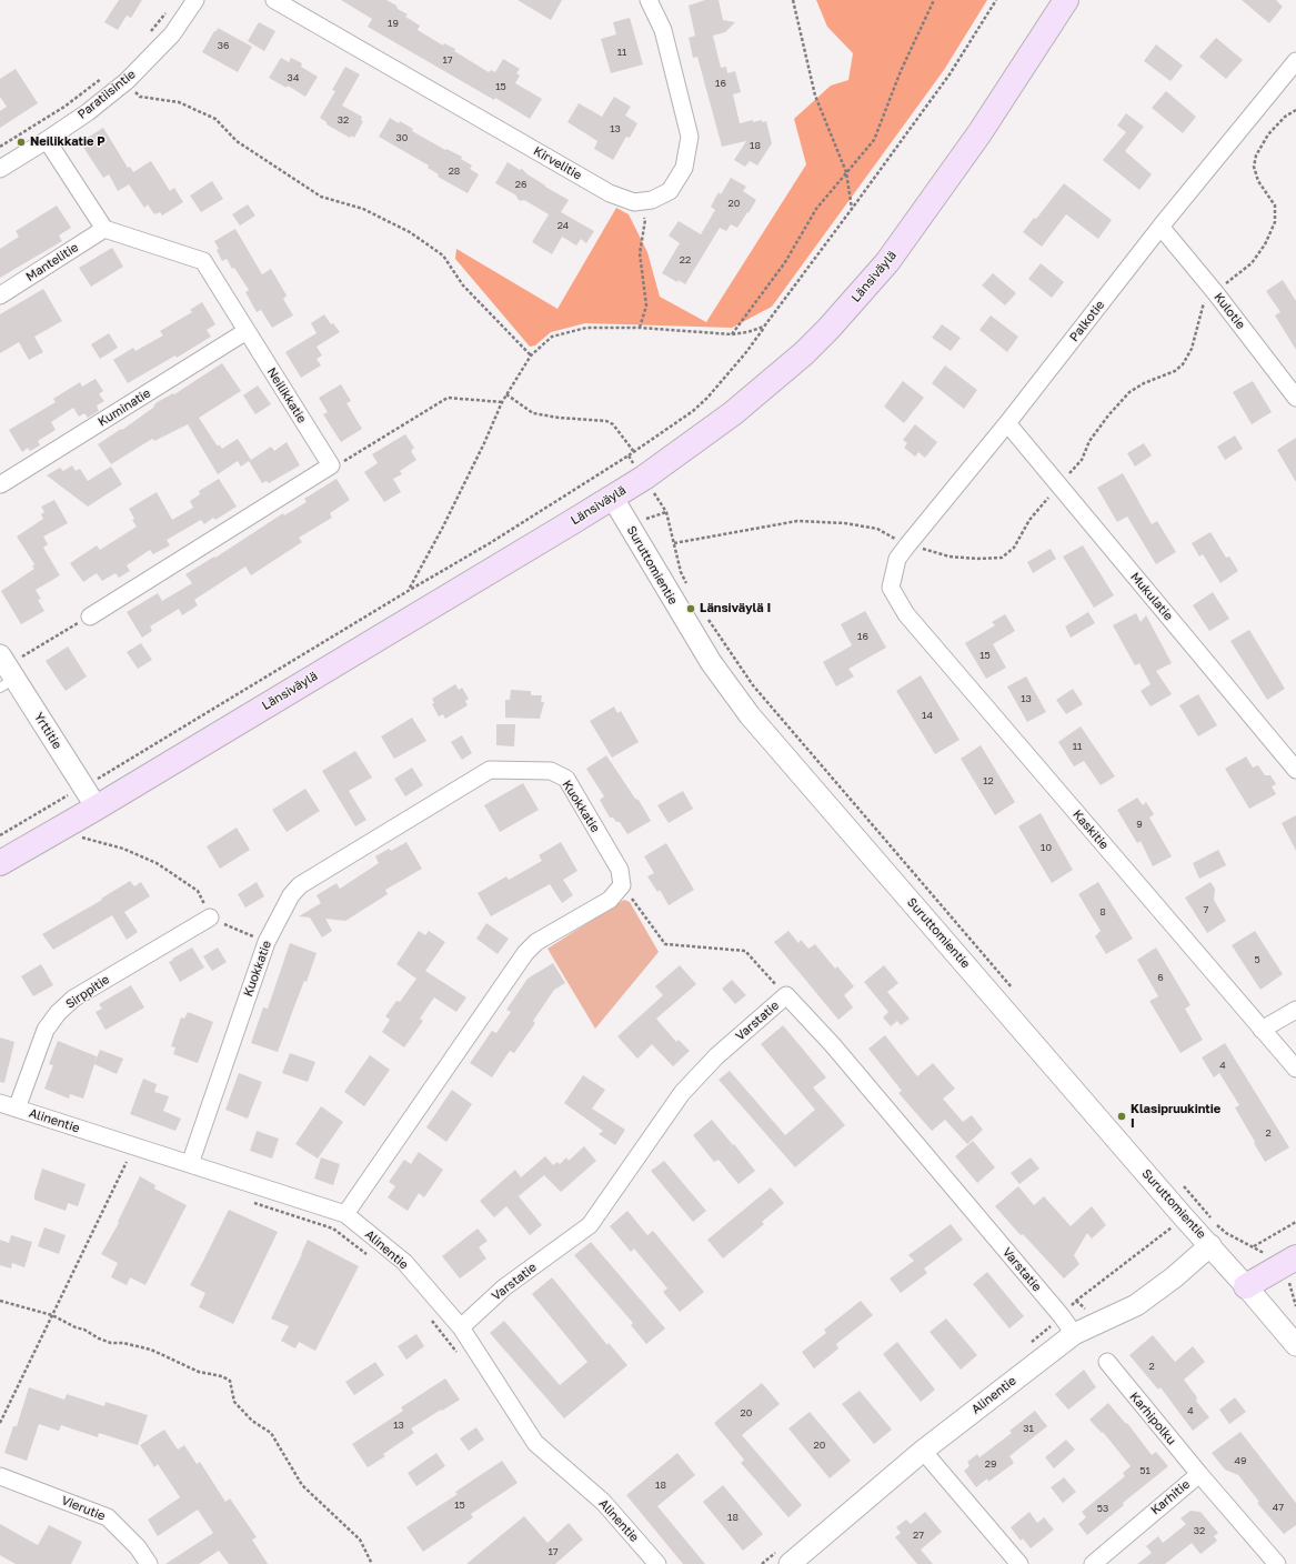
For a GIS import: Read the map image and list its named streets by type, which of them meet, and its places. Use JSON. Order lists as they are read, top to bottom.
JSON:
{
  "streets": {
    "main road": ["Länsiväylä"],
    "street": [
      "Paratiisintie",
      "Kirvelitie",
      "Mantelitie",
      "Kulotie",
      "Palkotie",
      "Neilikkatie",
      "Kuminatie",
      "Suruttomientie",
      "Mukulatie",
      "Yrttitie",
      "Kuokkatie",
      "Kaskitie",
      "Sirppitie",
      "Varstatie",
      "Alinentie",
      "Karhipolku",
      "Karhitie",
      "Vierutie"
    ]
  },
  "crossings": [
    ["Mantelitie", "Neilikkatie"],
    ["Länsiväylä", "Suruttomientie"],
    ["Länsiväylä", "Yrttitie"],
    ["Kulotie", "Palkotie"],
    ["Palkotie", "Mukulatie"],
    ["Palkotie", "Kaskitie"],
    ["Neilikkatie", "Kuminatie"],
    ["Suruttomientie", "Alinentie"],
    ["Kuokkatie", "Alinentie"],
    ["Sirppitie", "Alinentie"],
    ["Varstatie", "Alinentie"],
    ["Karhipolku", "Karhitie"]
  ],
  "places": ["Neilikkatie P", "Länsiväylä I", "Klasipruukintie I"],
  "house_numbers": [
    "19",
    "36",
    "11",
    "17",
    "34",
    "16",
    "15",
    "32",
    "13",
    "30",
    "18",
    "28",
    "26",
    "20",
    "24",
    "22",
    "16",
    "15",
    "13",
    "14",
    "11",
    "12",
    "9",
    "10",
    "7",
    "8",
    "5",
    "6",
    "4",
    "2",
    "2",
    "4",
    "20",
    "13",
    "31",
    "20",
    "49",
    "29",
    "51",
    "18",
    "15",
    "47",
    "53",
    "18",
    "32",
    "27",
    "17"
  ]
}
